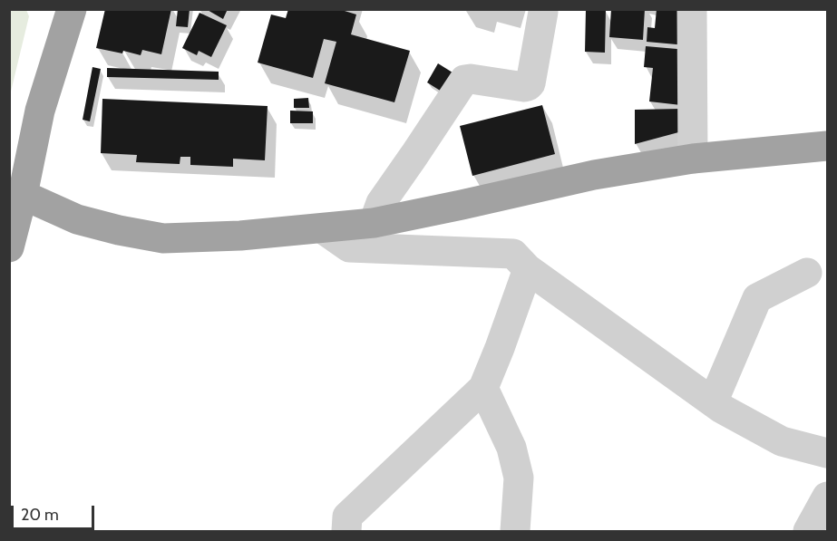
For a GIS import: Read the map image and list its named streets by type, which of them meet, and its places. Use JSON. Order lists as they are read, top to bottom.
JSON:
{
  "scale_bar": "20 m"
}
